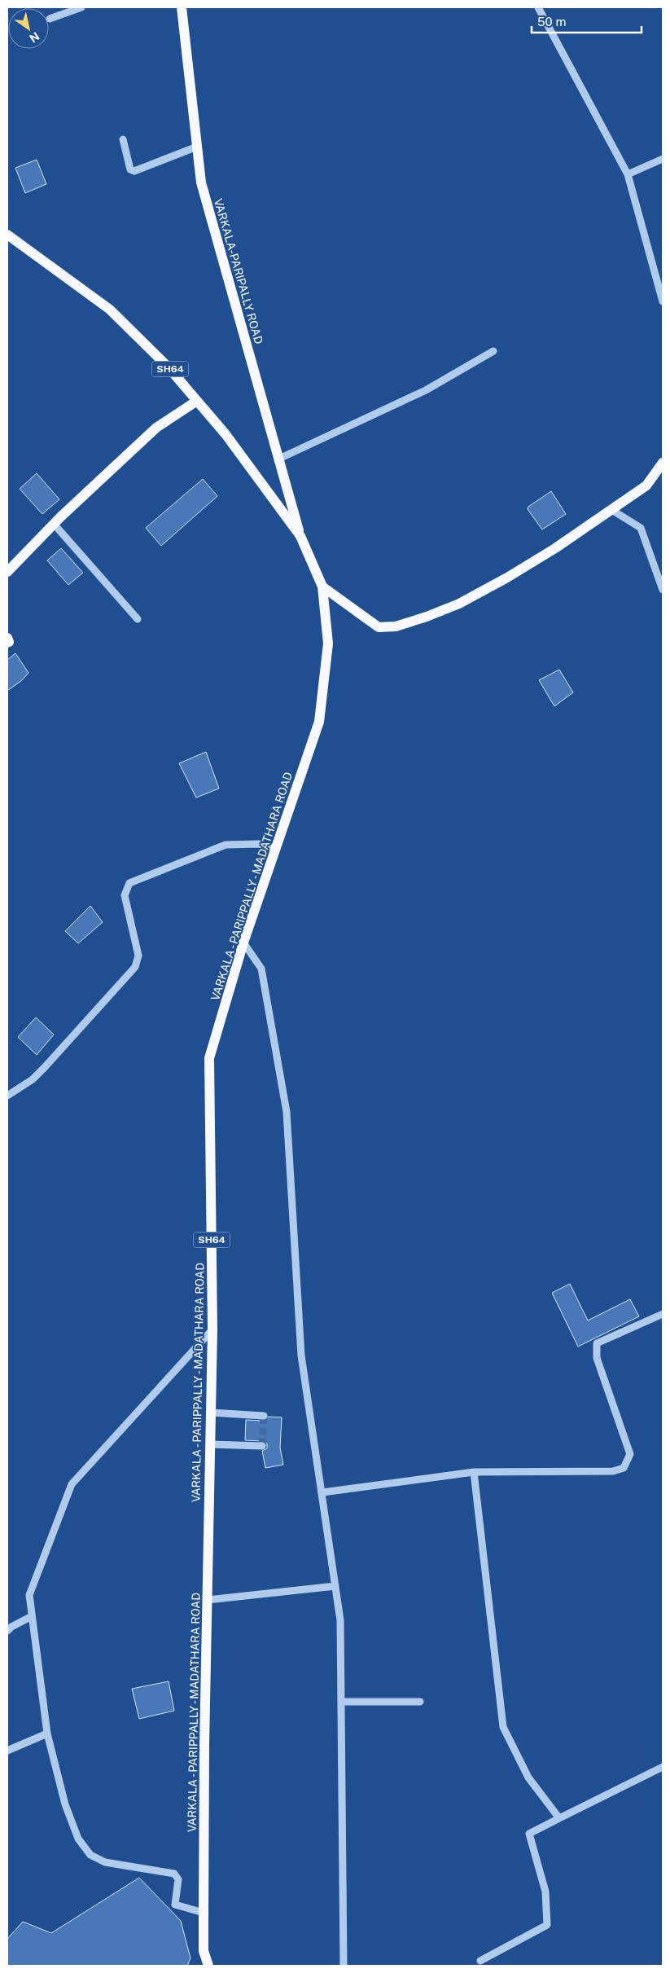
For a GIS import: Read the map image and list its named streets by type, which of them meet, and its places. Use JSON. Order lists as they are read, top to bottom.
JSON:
{
  "streets": {
    "main road": ["VARKALA-PARIPALLY ROAD", "SH64", "VARKALA - PARIPPALLY - MADATHARA ROAD"]
  },
  "crossings": [
    ["VARKALA-PARIPALLY ROAD", "VARKALA - PARIPPALLY - MADATHARA ROAD"]
  ],
  "scale_bar": "50 m",
  "north": "bottom right"
}
